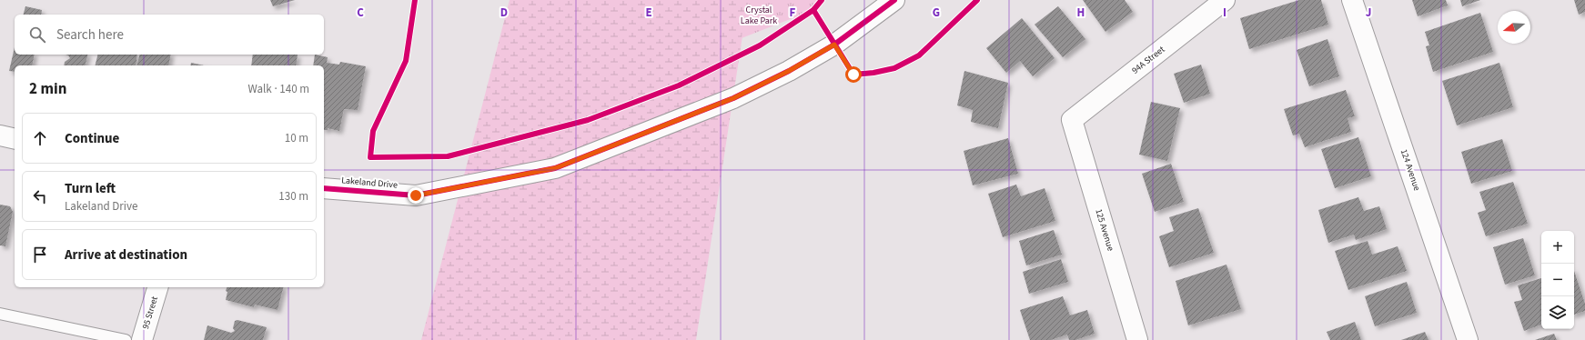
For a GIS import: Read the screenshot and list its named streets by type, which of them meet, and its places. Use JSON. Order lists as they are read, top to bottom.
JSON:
{
  "streets": {
    "street": [
      "94A Street",
      "124 Avenue",
      "Lakeland Drive",
      "125 Avenue",
      "95 Street"
    ]
  },
  "crossings": [
    ["94A Street", "125 Avenue"]
  ],
  "parks": ["Crystal Lake Park"],
  "north": "left",
  "page": {
    "search": "Search here",
    "heading": ["2 min", "Walk · 140 m"],
    "list": [
      ["Continue", "10 m"],
      ["Turn left", "Lakeland Drive", "130 m"],
      "Arrive at destination"
    ],
    "map_buttons": ["+", "−"]
  },
  "grid": {
    "columns": [
      "C",
      "D",
      "E",
      "F",
      "G",
      "H",
      "I",
      "J"
    ]
  }
}
